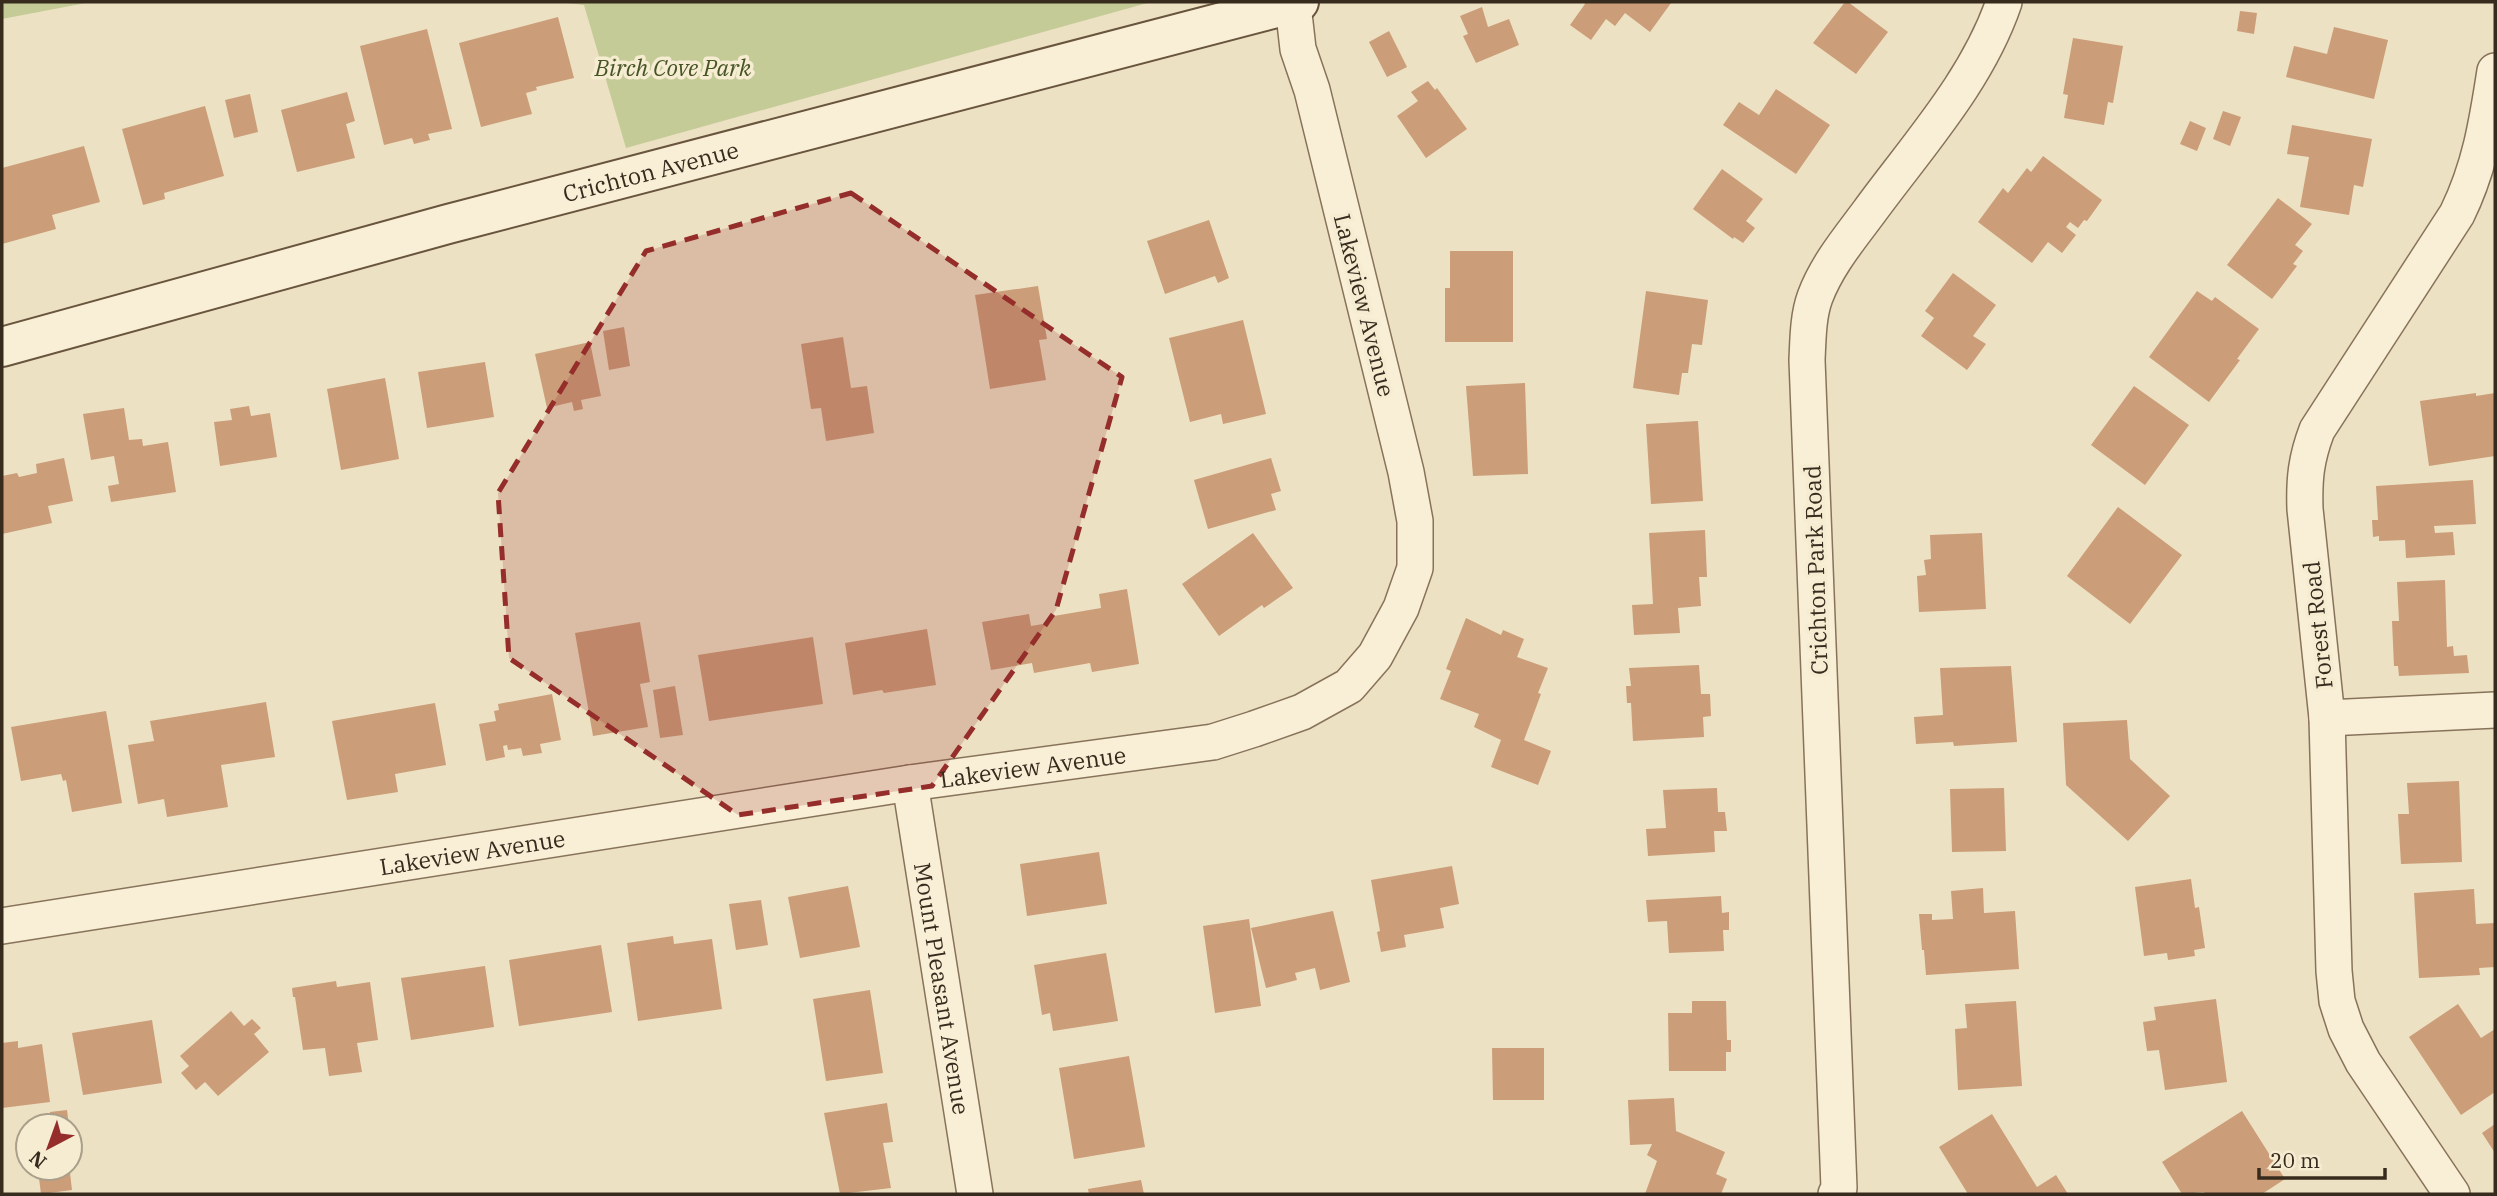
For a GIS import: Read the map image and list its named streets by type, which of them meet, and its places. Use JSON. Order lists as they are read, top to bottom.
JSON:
{
  "streets": {
    "street": [
      "Crichton Avenue",
      "Lakeview Avenue",
      "Crichton Park Road",
      "Forest Road",
      "Mount Pleasant Avenue"
    ]
  },
  "crossings": [
    ["Crichton Avenue", "Lakeview Avenue"],
    ["Lakeview Avenue", "Mount Pleasant Avenue"]
  ],
  "parks": ["Birch Cove Park"],
  "scale_bar": "20 m",
  "north": "bottom left"
}
